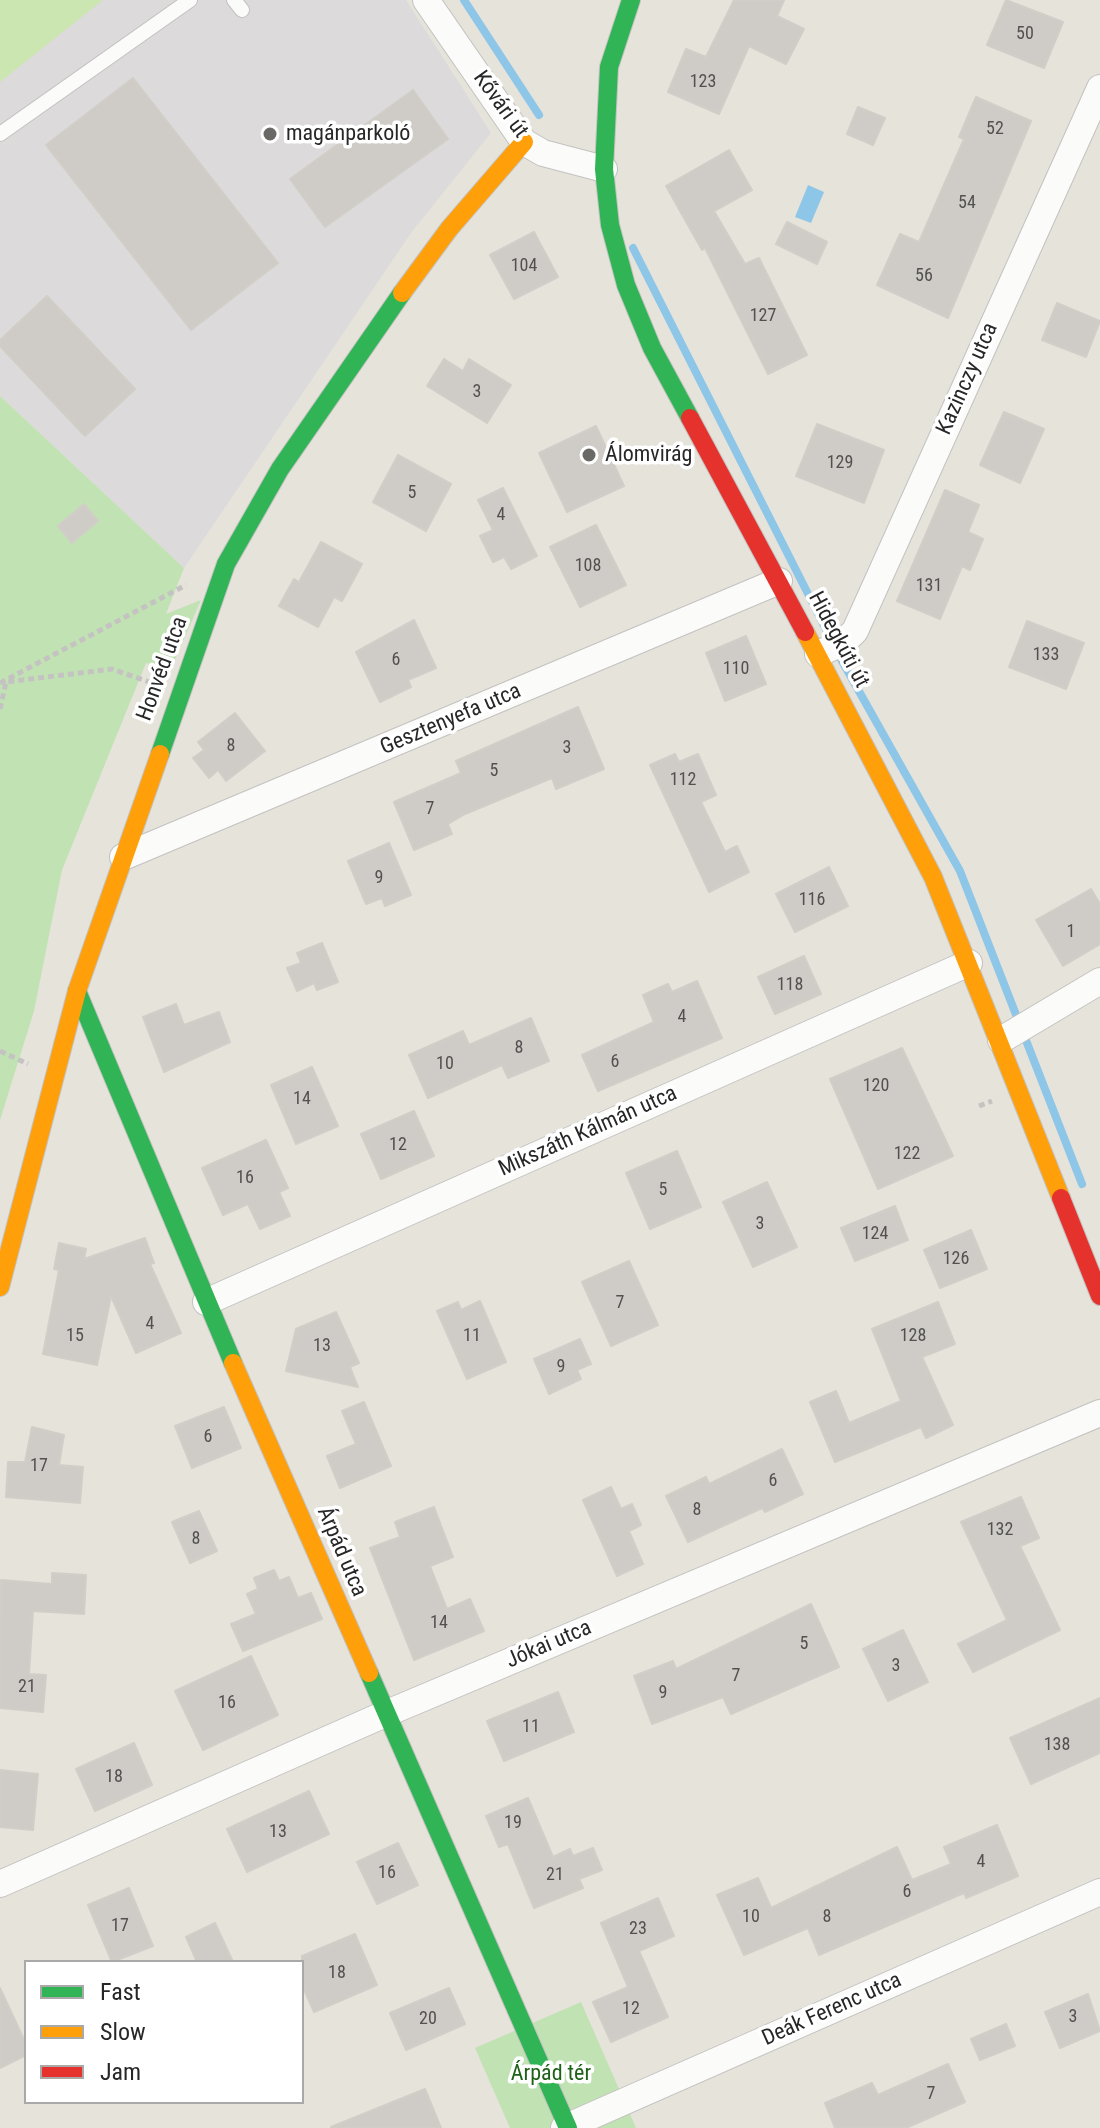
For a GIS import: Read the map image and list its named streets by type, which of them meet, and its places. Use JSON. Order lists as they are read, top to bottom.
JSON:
{
  "streets": {
    "street": [
      "Kővári út",
      "Kazinczy utca",
      "Hidegkúti út",
      "Honvéd utca",
      "Gesztenyefa utca",
      "Mikszáth Kálmán utca",
      "Árpád utca",
      "Jókai utca",
      "Deák Ferenc utca"
    ]
  },
  "crossings": [
    ["Kővári út", "Hidegkúti út"],
    ["Kővári út", "Honvéd utca"],
    ["Kazinczy utca", "Hidegkúti út"],
    ["Hidegkúti út", "Gesztenyefa utca"],
    ["Hidegkúti út", "Mikszáth Kálmán utca"],
    ["Honvéd utca", "Gesztenyefa utca"],
    ["Honvéd utca", "Árpád utca"],
    ["Mikszáth Kálmán utca", "Árpád utca"],
    ["Árpád utca", "Jókai utca"],
    ["Árpád utca", "Deák Ferenc utca"]
  ],
  "parks": ["Árpád tér"],
  "places": ["magánparkoló", "Álomvirág"],
  "house_numbers": [
    "50",
    "123",
    "52",
    "54",
    "104",
    "56",
    "127",
    "3",
    "129",
    "5",
    "4",
    "108",
    "131",
    "133",
    "6",
    "110",
    "8",
    "3",
    "5",
    "112",
    "7",
    "9",
    "116",
    "1",
    "118",
    "4",
    "8",
    "6",
    "10",
    "120",
    "14",
    "12",
    "122",
    "16",
    "5",
    "3",
    "124",
    "126",
    "7",
    "4",
    "15",
    "11",
    "128",
    "13",
    "9",
    "6",
    "17",
    "6",
    "8",
    "132",
    "8",
    "14",
    "5",
    "3",
    "7",
    "21",
    "9",
    "16",
    "11",
    "138",
    "18",
    "19",
    "13",
    "4",
    "16",
    "21",
    "6",
    "10",
    "8",
    "17",
    "23",
    "18",
    "12",
    "3",
    "20",
    "7"
  ],
  "legend": ["Fast", "Slow", "Jam"]
}
